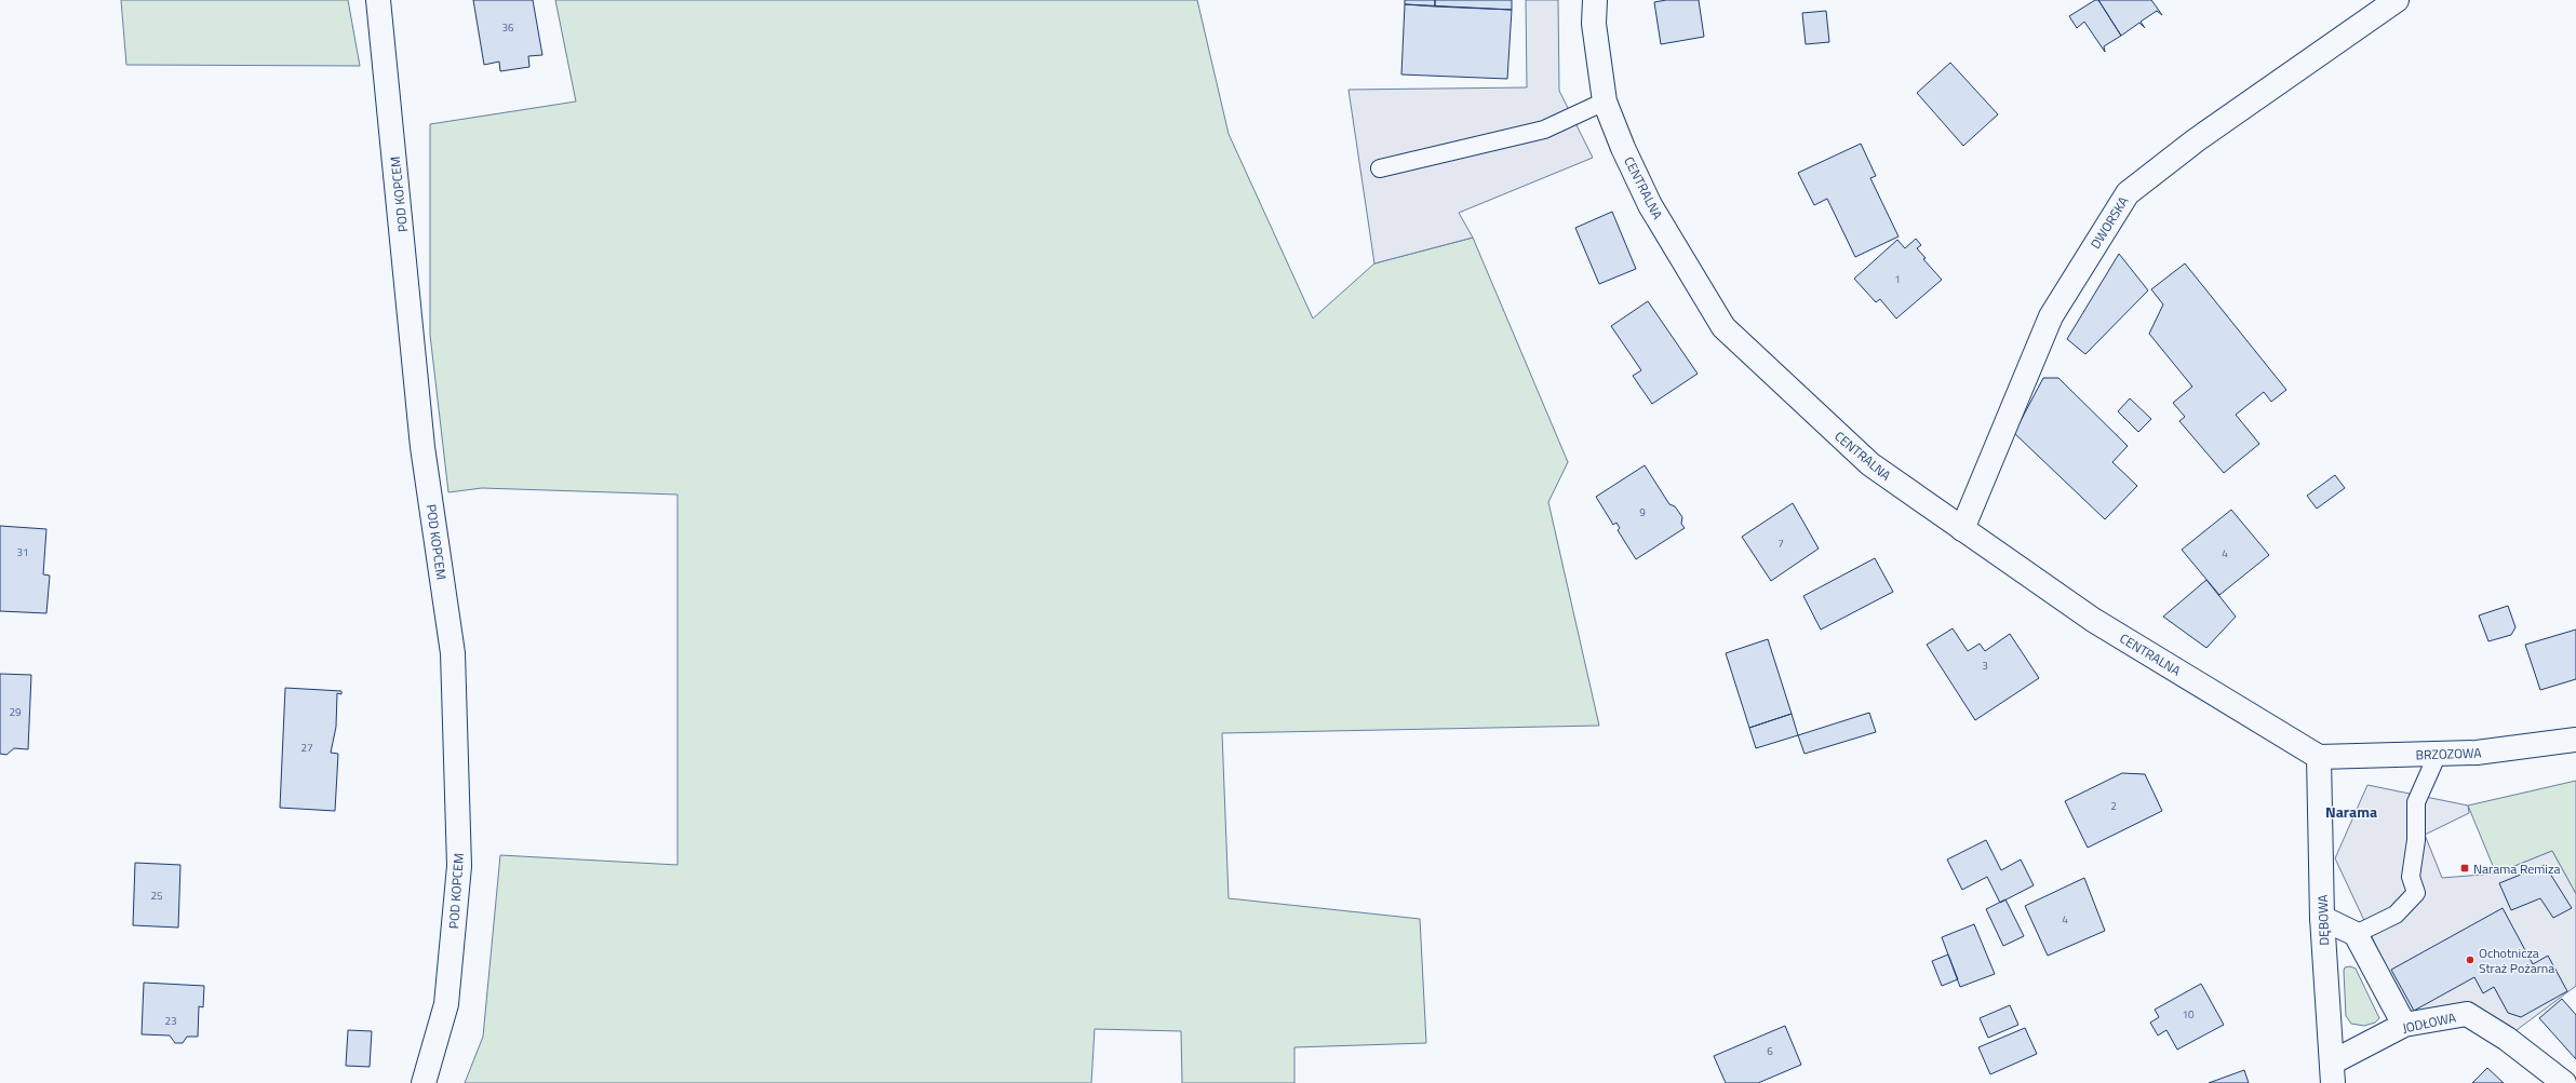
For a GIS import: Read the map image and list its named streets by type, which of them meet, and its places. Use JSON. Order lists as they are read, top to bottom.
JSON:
{
  "streets": {
    "street": [
      "CENTRALNA",
      "POD KOPCEM",
      "DWORSKA",
      "BRZOZOWA",
      "DĘBOWA",
      "JODŁOWA"
    ]
  },
  "crossings": [
    ["CENTRALNA", "DWORSKA"],
    ["CENTRALNA", "BRZOZOWA"],
    ["CENTRALNA", "DĘBOWA"],
    ["BRZOZOWA", "DĘBOWA"],
    ["DĘBOWA", "JODŁOWA"]
  ],
  "districts": ["Narama"],
  "places": {
    "transit": ["Narama Remiza"],
    "other": ["Ochotnicza Straż Pożarna"]
  },
  "house_numbers": [
    "36",
    "1",
    "9",
    "7",
    "31",
    "4",
    "3",
    "29",
    "27",
    "2",
    "25",
    "4",
    "10",
    "23",
    "6"
  ]
}
